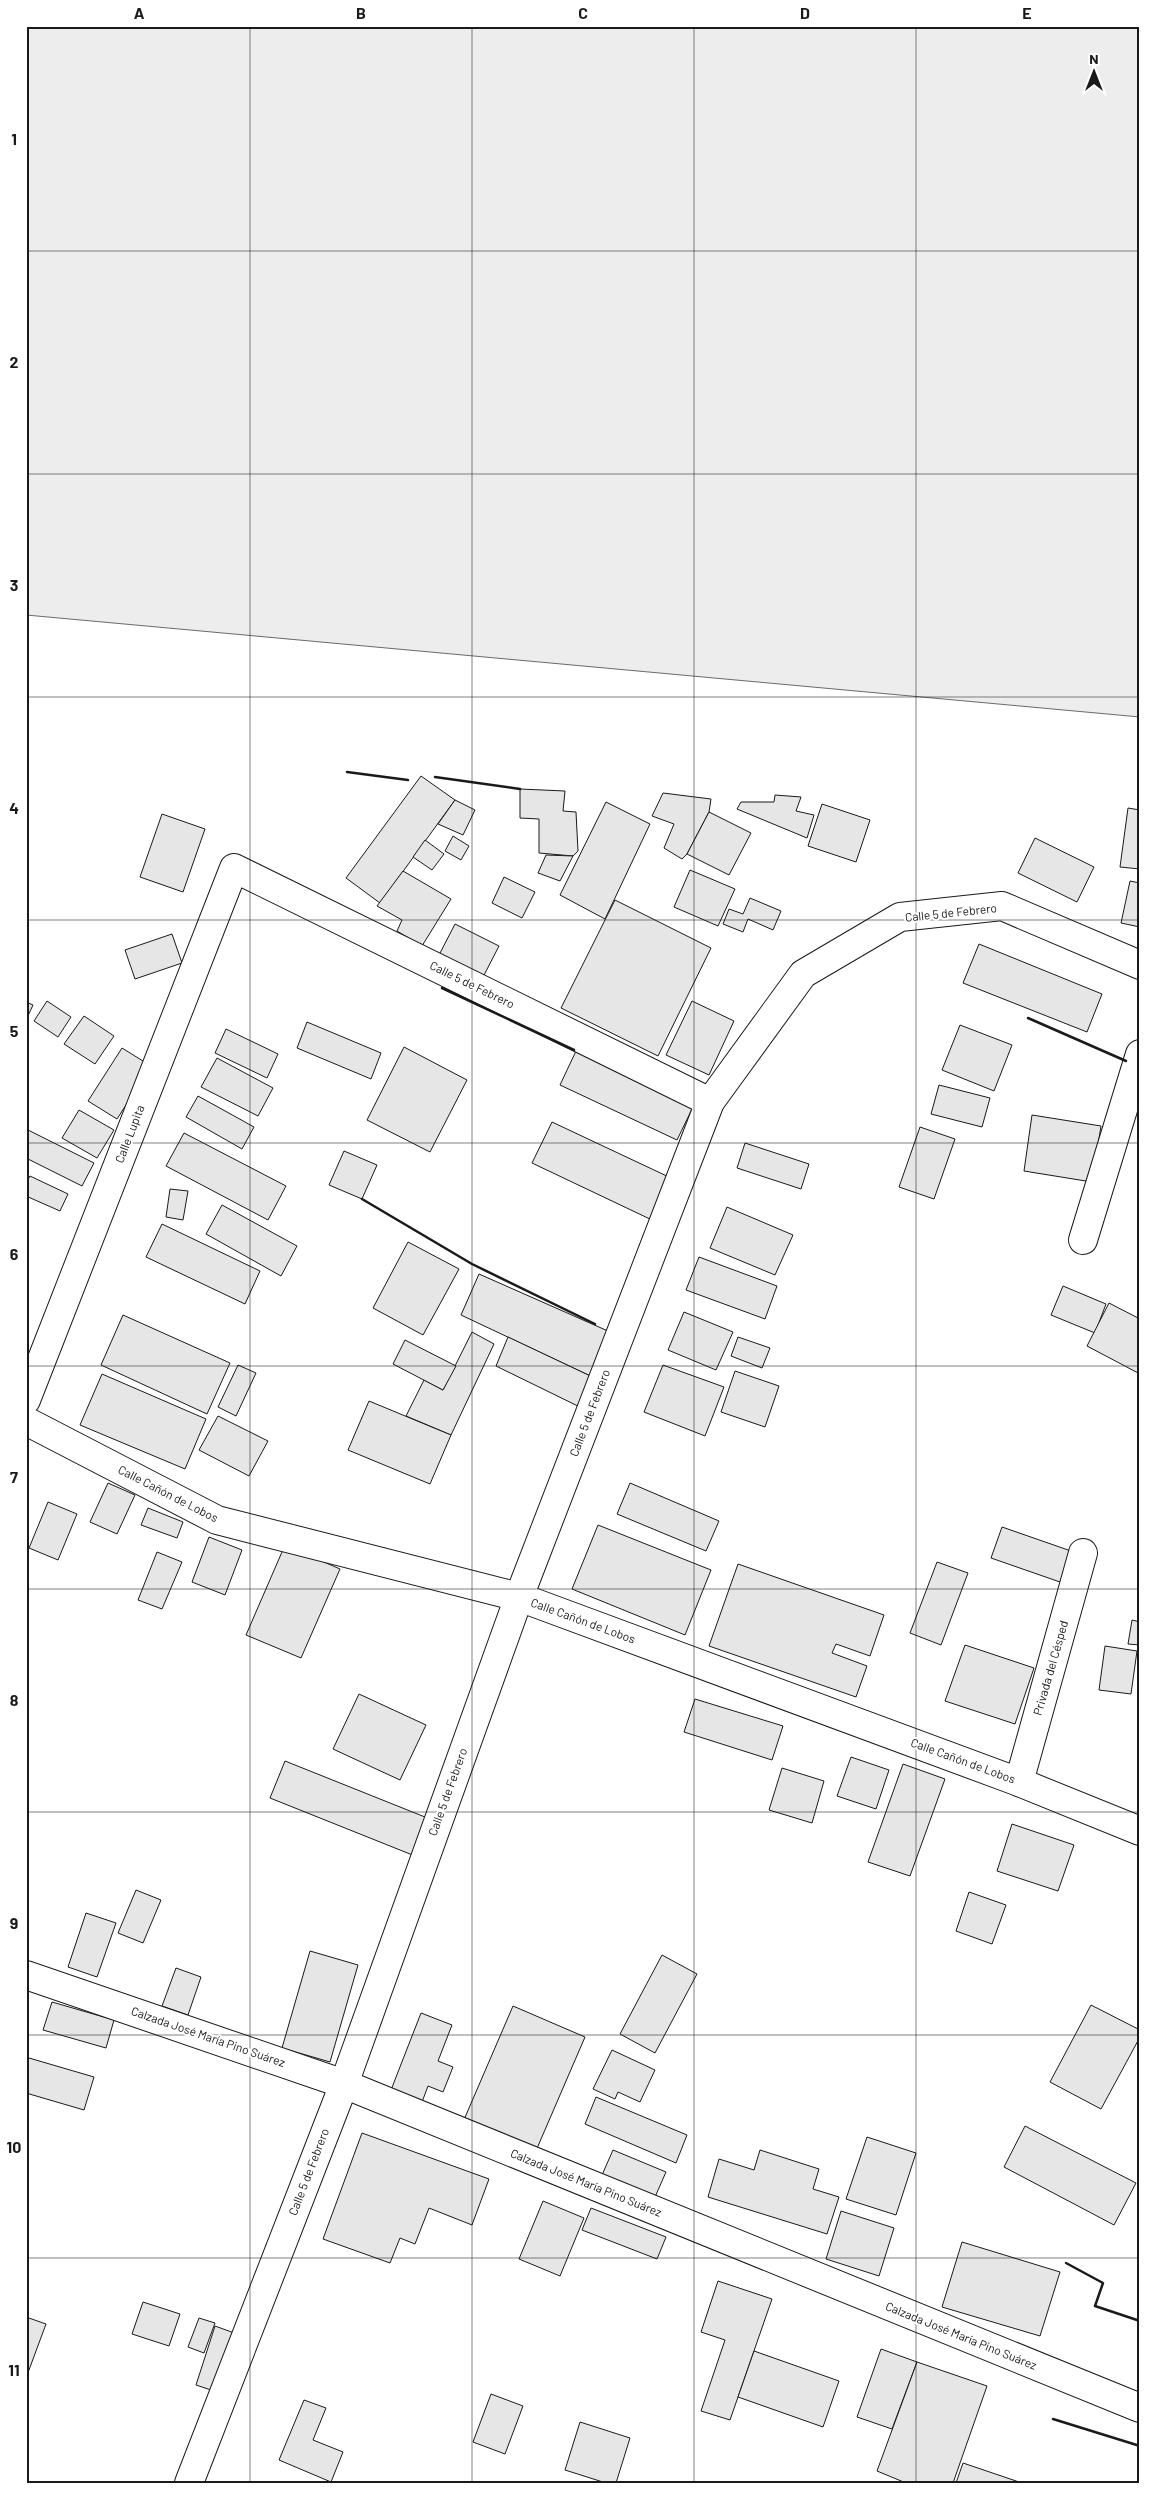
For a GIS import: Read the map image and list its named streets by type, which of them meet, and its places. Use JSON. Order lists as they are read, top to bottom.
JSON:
{
  "streets": {
    "street": [
      "Calle 5 de Febrero",
      "Calle Lupita",
      "Calle Cañón de Lobos",
      "Privada del Césped",
      "Calzada José María Pino Suárez"
    ]
  },
  "crossings": [
    ["Calle 5 de Febrero", "Calle Lupita"],
    ["Calle 5 de Febrero", "Calle Cañón de Lobos"],
    ["Calle 5 de Febrero", "Calzada José María Pino Suárez"],
    ["Calle Cañón de Lobos", "Privada del Césped"]
  ],
  "north": "top",
  "grid": {
    "columns": [
      "A",
      "B",
      "C",
      "D",
      "E"
    ],
    "rows": [
      "1",
      "2",
      "3",
      "4",
      "5",
      "6",
      "7",
      "8",
      "9",
      "10",
      "11"
    ]
  }
}
